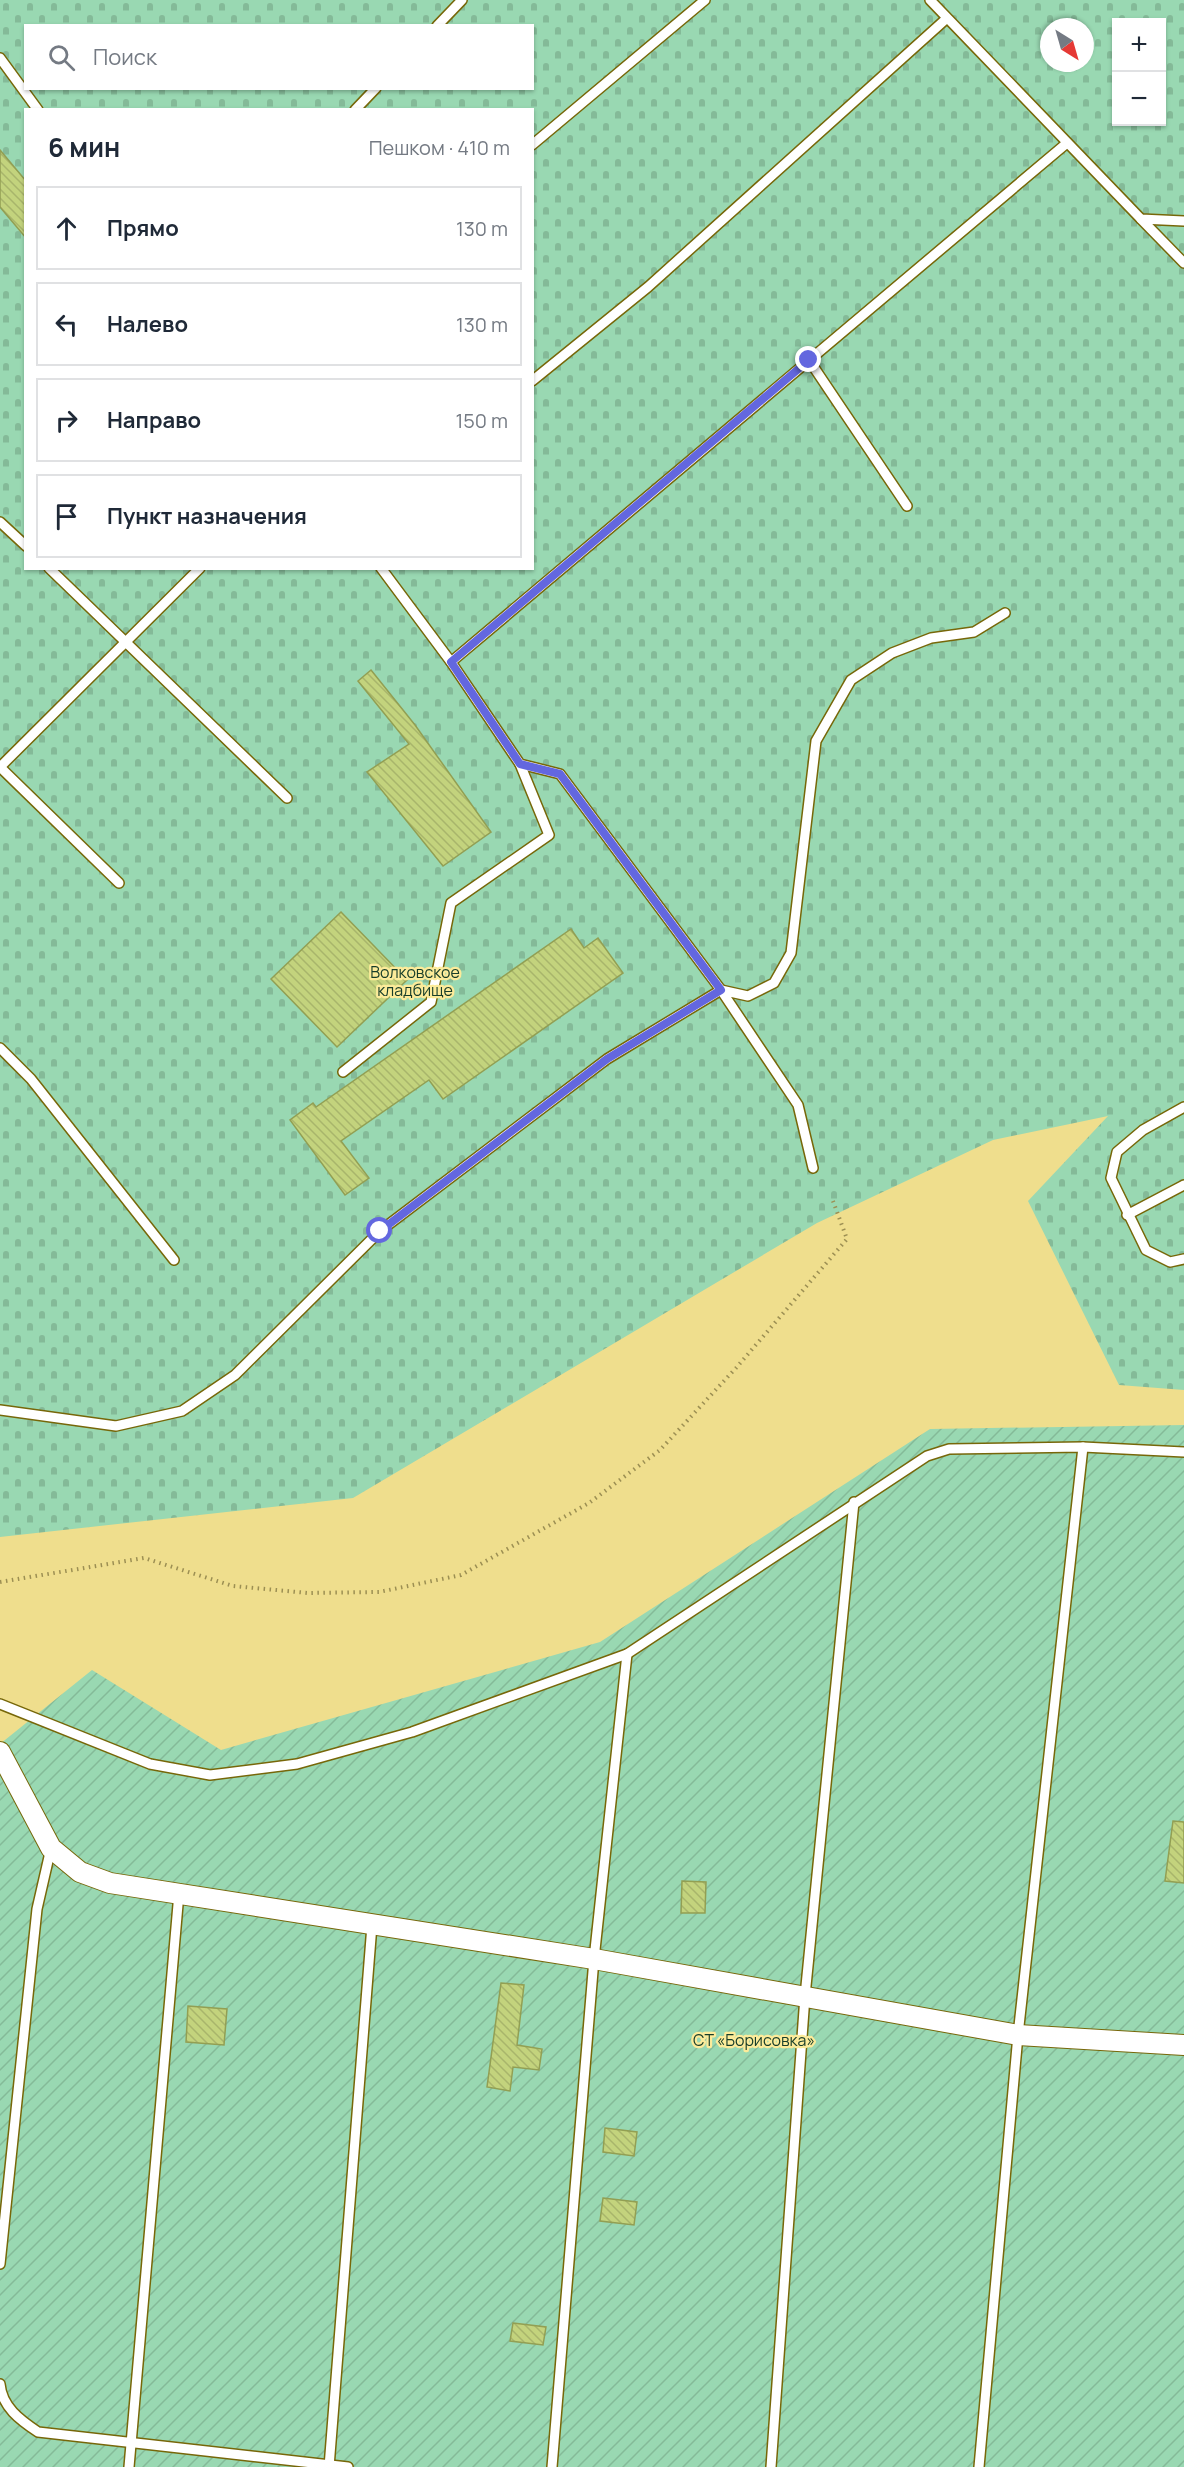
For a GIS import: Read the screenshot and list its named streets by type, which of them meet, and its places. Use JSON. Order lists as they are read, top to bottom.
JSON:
{
  "parks": ["Волковское кладбище", "СТ «Борисовка»"],
  "north": "bottom right",
  "page": {
    "map_buttons": ["+", "−"],
    "search": "Поиск",
    "heading": ["6 мин", "Пешком · 410 m"],
    "list": [
      ["Прямо", "130 m"],
      ["Налево", "130 m"],
      ["Направо", "150 m"],
      "Пункт назначения"
    ]
  }
}
